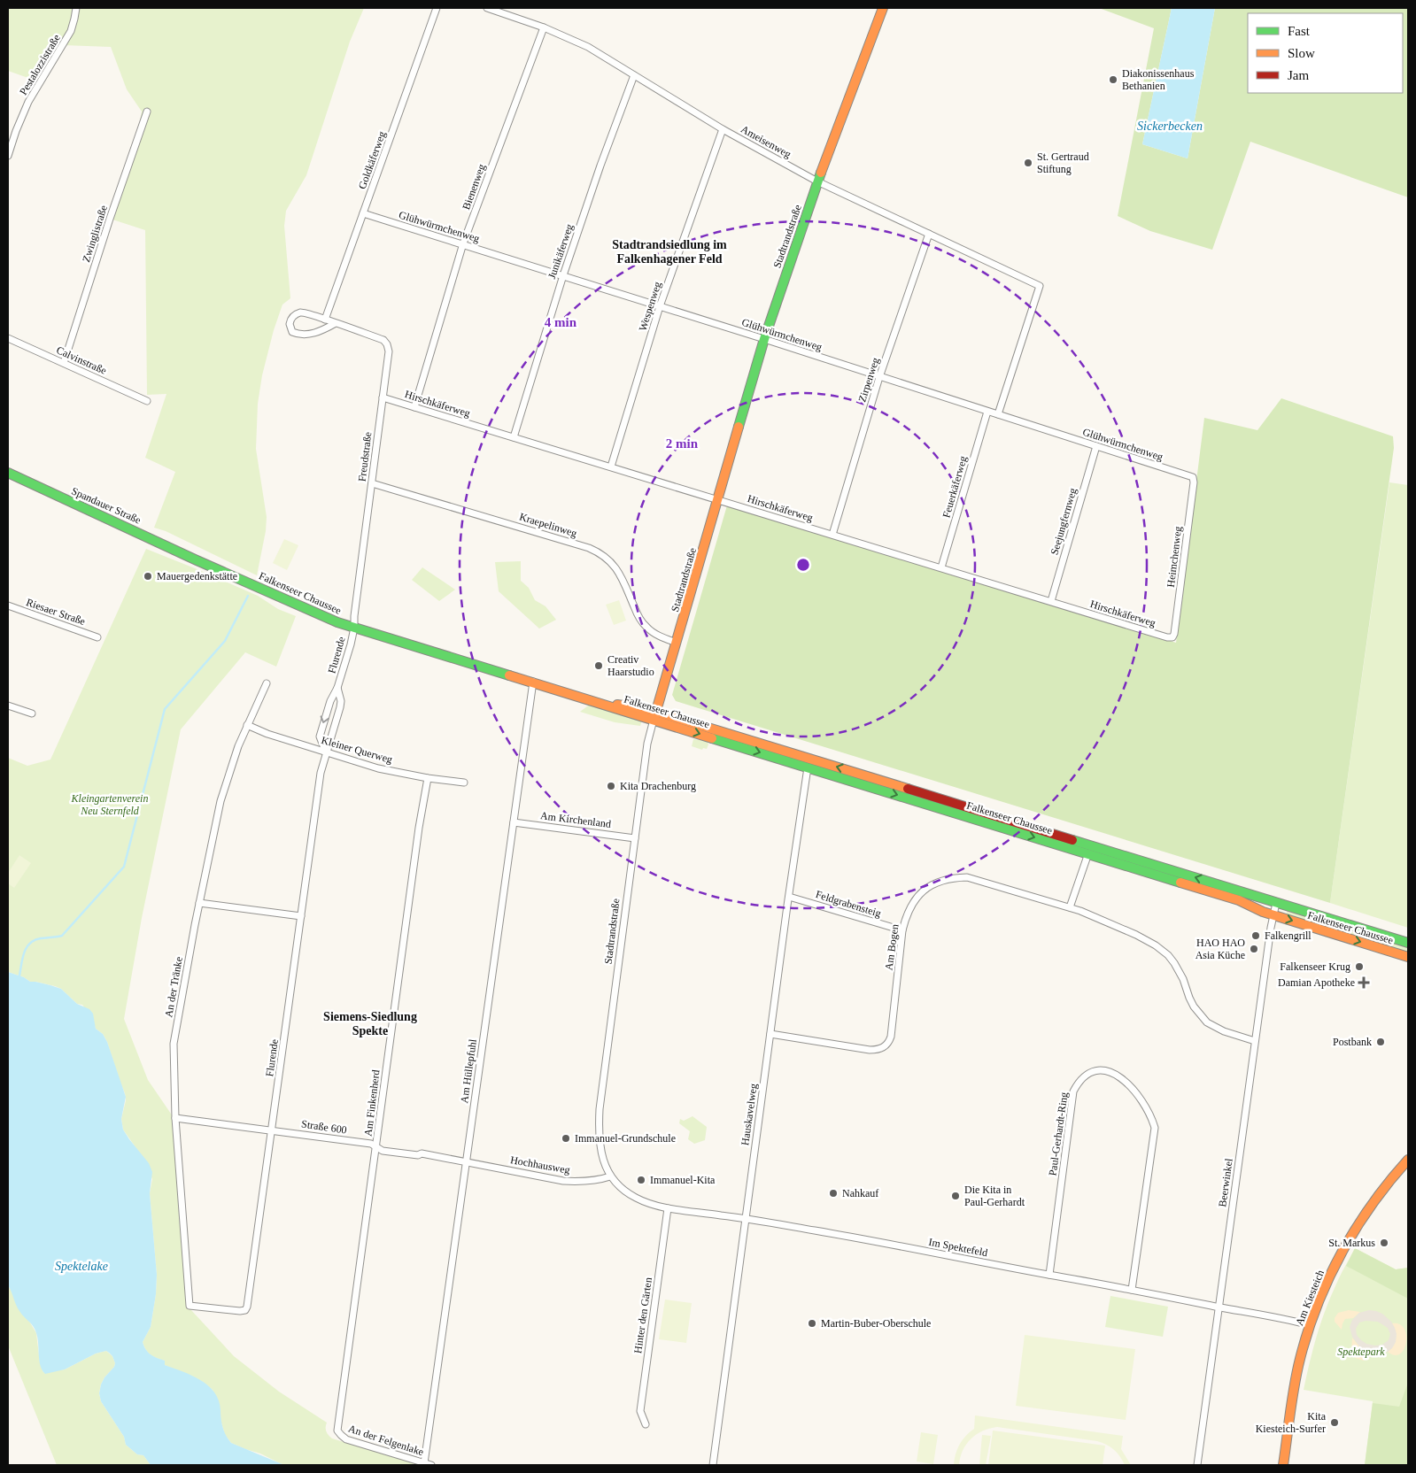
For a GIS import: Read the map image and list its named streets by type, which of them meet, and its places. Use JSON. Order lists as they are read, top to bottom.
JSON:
{
  "streets": {
    "main road": [
      "Stadtrandstraße",
      "Spandauer Straße",
      "Falkenseer Chaussee",
      "Am Kiesteich"
    ],
    "street": [
      "Pestalozzistraße",
      "Ameisenweg",
      "Goldkäferweg",
      "Bienenweg",
      "Glühwürmchenweg",
      "Zwinglistraße",
      "Junikäferweg",
      "Wespenweg",
      "Calvinstraße",
      "Zirpenweg",
      "Hirschkäferweg",
      "Freudstraße",
      "Feuerkäferweg",
      "Seejungfernweg",
      "Kraepelinweg",
      "Heimchenweg",
      "Riesaer Straße",
      "Flurende",
      "Kleiner Querweg",
      "Am Kirchenland",
      "Feldgrabensteig",
      "Am Bogen",
      "An der Tränke",
      "Am Hüllepfuhl",
      "Am Finkenherd",
      "Hauskavelweg",
      "Straße 600",
      "Paul-Gerhardt-Ring",
      "Hochhausweg",
      "Beerwinkel",
      "Im Spektefeld",
      "Hinter den Gärten",
      "An der Felgenlake"
    ]
  },
  "crossings": [
    ["Ameisenweg", "Bienenweg"],
    ["Ameisenweg", "Glühwürmchenweg"],
    ["Ameisenweg", "Stadtrandstraße"],
    ["Ameisenweg", "Junikäferweg"],
    ["Ameisenweg", "Wespenweg"],
    ["Ameisenweg", "Zirpenweg"],
    ["Goldkäferweg", "Glühwürmchenweg"],
    ["Goldkäferweg", "Freudstraße"],
    ["Bienenweg", "Glühwürmchenweg"],
    ["Bienenweg", "Hirschkäferweg"],
    ["Glühwürmchenweg", "Stadtrandstraße"],
    ["Glühwürmchenweg", "Junikäferweg"],
    ["Glühwürmchenweg", "Wespenweg"],
    ["Glühwürmchenweg", "Zirpenweg"],
    ["Glühwürmchenweg", "Feuerkäferweg"],
    ["Glühwürmchenweg", "Seejungfernweg"],
    ["Glühwürmchenweg", "Heimchenweg"],
    ["Zwinglistraße", "Calvinstraße"],
    ["Stadtrandstraße", "Hirschkäferweg"],
    ["Stadtrandstraße", "Kraepelinweg"],
    ["Stadtrandstraße", "Falkenseer Chaussee"],
    ["Stadtrandstraße", "Am Kirchenland"],
    ["Stadtrandstraße", "Hochhausweg"],
    ["Stadtrandstraße", "Im Spektefeld"],
    ["Junikäferweg", "Hirschkäferweg"],
    ["Wespenweg", "Hirschkäferweg"],
    ["Zirpenweg", "Hirschkäferweg"],
    ["Hirschkäferweg", "Freudstraße"],
    ["Hirschkäferweg", "Feuerkäferweg"],
    ["Hirschkäferweg", "Seejungfernweg"],
    ["Hirschkäferweg", "Heimchenweg"],
    ["Freudstraße", "Kraepelinweg"],
    ["Freudstraße", "Falkenseer Chaussee"],
    ["Freudstraße", "Flurende"],
    ["Spandauer Straße", "Falkenseer Chaussee"],
    ["Falkenseer Chaussee", "Flurende"],
    ["Falkenseer Chaussee", "Am Hüllepfuhl"],
    ["Falkenseer Chaussee", "Hauskavelweg"],
    ["Falkenseer Chaussee", "Beerwinkel"],
    ["Flurende", "Kleiner Querweg"],
    ["Flurende", "An der Tränke"],
    ["Flurende", "Straße 600"],
    ["Kleiner Querweg", "An der Tränke"],
    ["Kleiner Querweg", "Am Finkenherd"],
    ["Am Kirchenland", "Am Hüllepfuhl"],
    ["Feldgrabensteig", "Am Bogen"],
    ["Feldgrabensteig", "Hauskavelweg"],
    ["Am Bogen", "Hauskavelweg"],
    ["Am Bogen", "Beerwinkel"],
    ["An der Tränke", "Straße 600"],
    ["Am Hüllepfuhl", "Straße 600"],
    ["Am Hüllepfuhl", "Hochhausweg"],
    ["Am Hüllepfuhl", "An der Felgenlake"],
    ["Am Finkenherd", "Straße 600"],
    ["Am Finkenherd", "An der Felgenlake"],
    ["Hauskavelweg", "Im Spektefeld"],
    ["Straße 600", "Hochhausweg"],
    ["Paul-Gerhardt-Ring", "Im Spektefeld"],
    ["Hochhausweg", "Im Spektefeld"],
    ["Beerwinkel", "Im Spektefeld"],
    ["Im Spektefeld", "Am Kiesteich"],
    ["Im Spektefeld", "Hinter den Gärten"]
  ],
  "districts": ["Stadtrandsiedlung im Falkenhagener Feld", "Siemens-Siedlung Spekte"],
  "water": ["Sickerbecken", "Spektelake"],
  "parks": ["Kleingartenverein Neu Sternfeld", "Spektepark"],
  "places": {
    "other": [
      "Diakonissenhaus Bethanien",
      "St. Gertraud Stiftung",
      "Mauergedenkstätte",
      "Creativ Haarstudio",
      "Kita Drachenburg",
      "Falkengrill",
      "HAO HAO Asia Küche",
      "Falkenseer Krug",
      "Postbank",
      "Immanuel-Grundschule",
      "Immanuel-Kita",
      "Nahkauf",
      "Die Kita in Paul-Gerhardt",
      "St. Markus",
      "Martin-Buber-Oberschule",
      "Kita Kiesteich-Surfer"
    ],
    "health": ["Damian Apotheke"]
  },
  "legend": ["Fast", "Slow", "Jam"],
  "rings": ["4 min", "2 min"]
}
